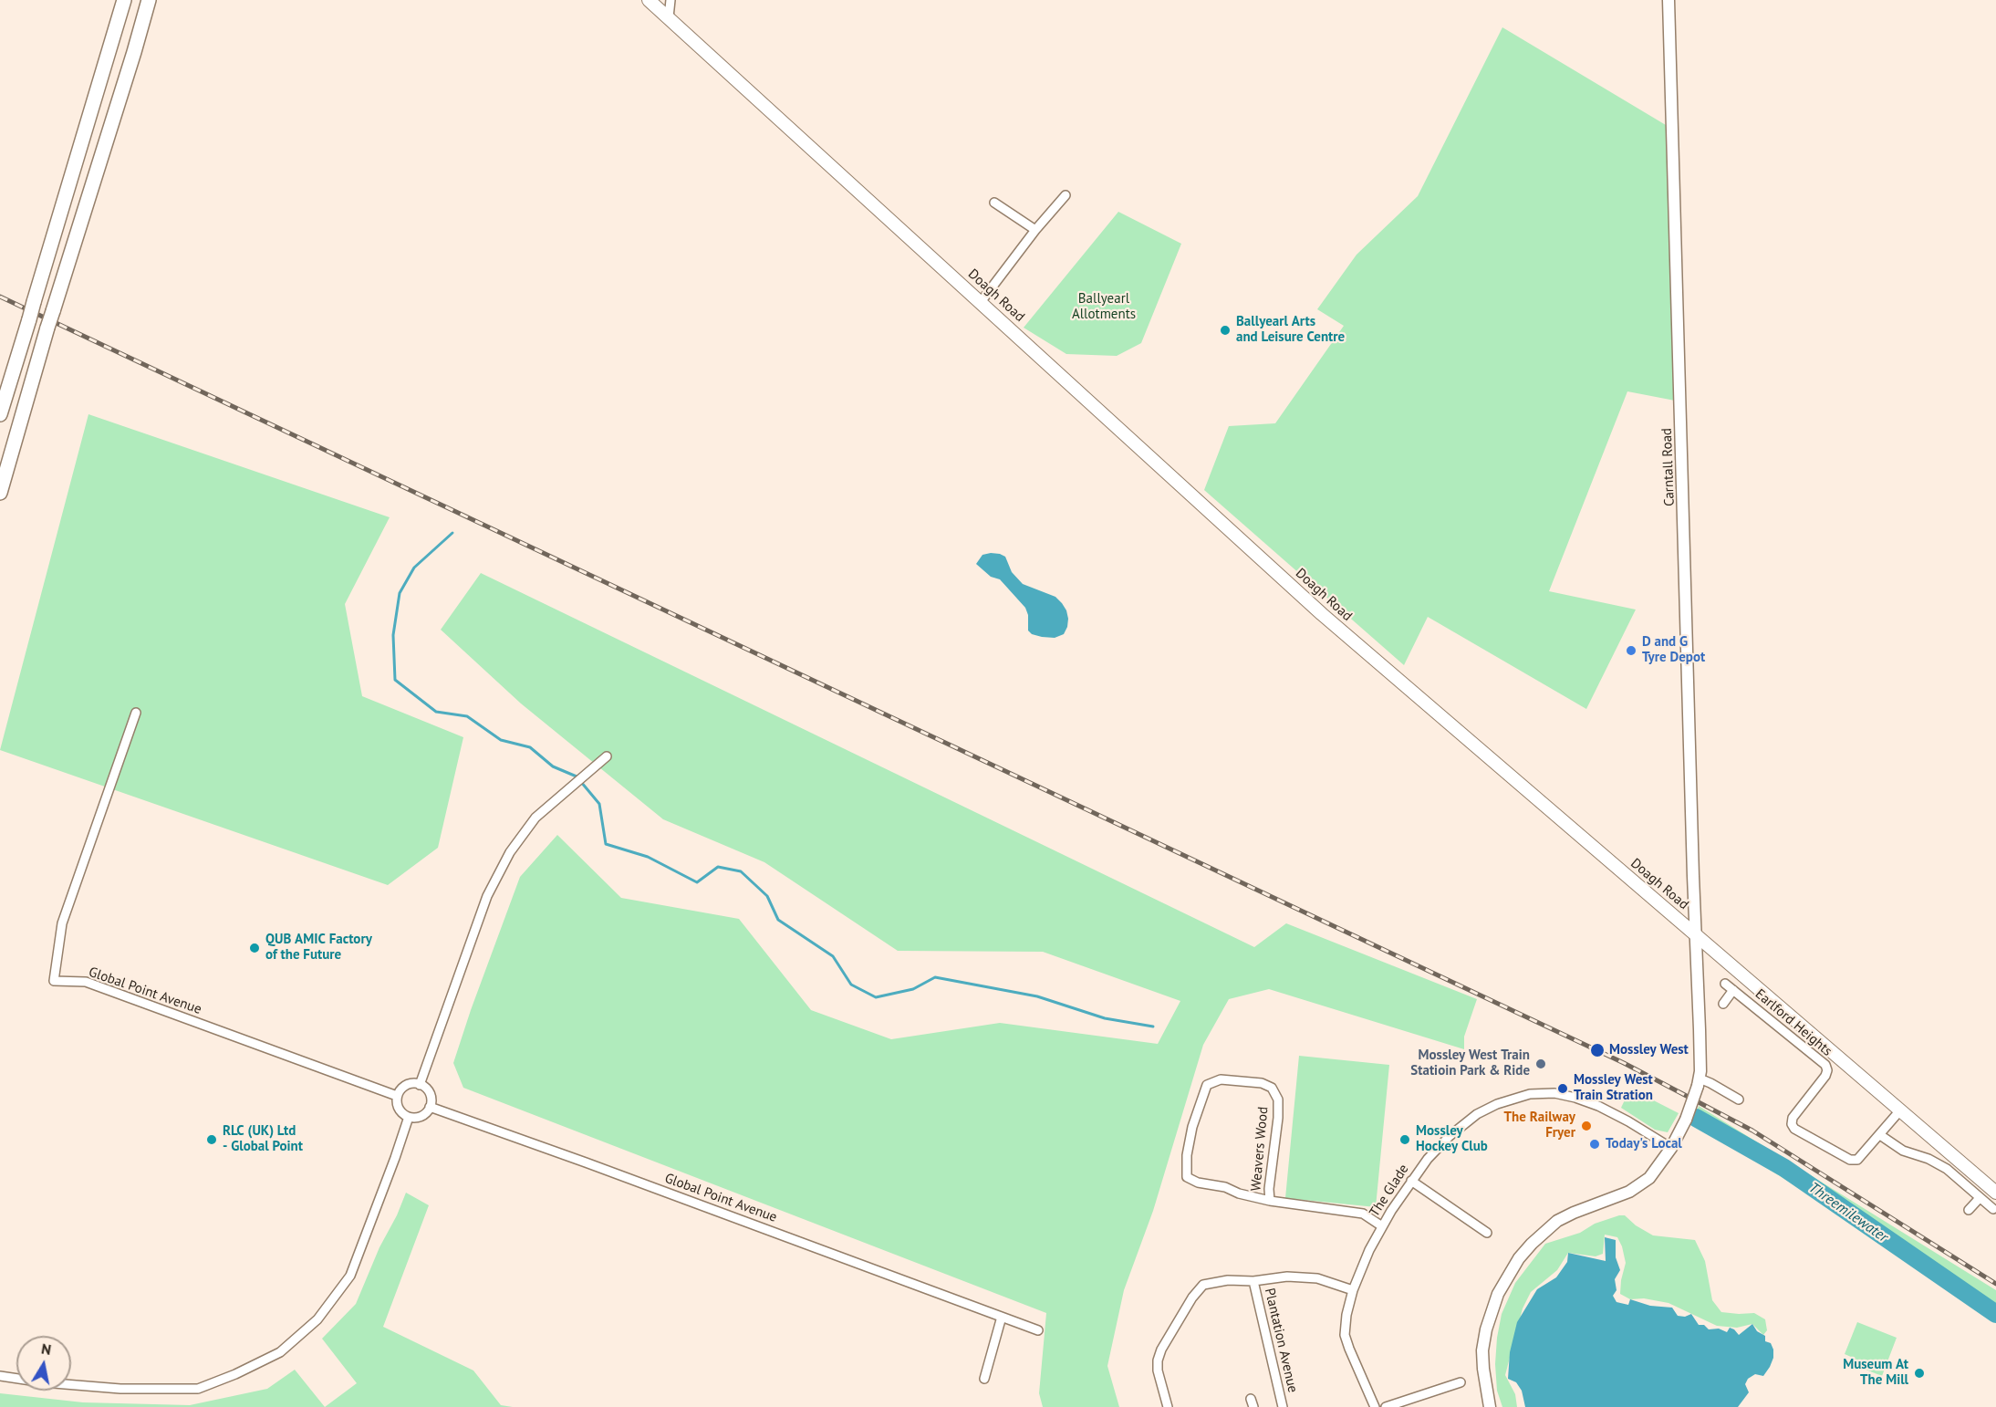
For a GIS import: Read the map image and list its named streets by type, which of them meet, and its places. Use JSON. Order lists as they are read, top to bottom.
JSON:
{
  "streets": {
    "main road": ["Doagh Road"],
    "street": [
      "Carntall Road",
      "Global Point Avenue",
      "Earlford Heights",
      "Weavers Wood",
      "The Glade",
      "Plantation Avenue"
    ]
  },
  "crossings": [
    ["Doagh Road", "Carntall Road"],
    ["Doagh Road", "Earlford Heights"],
    ["Carntall Road", "The Glade"],
    ["Weavers Wood", "The Glade"]
  ],
  "water": ["Threemilewater"],
  "parks": ["Ballyearl Allotments"],
  "places": [
    "Ballyearl Arts and Leisure Centre",
    "D and G Tyre Depot",
    "QUB AMIC Factory of the Future",
    "Mossley West",
    "Mossley West Train Statioin Park & Ride",
    "Mossley West Train Stration",
    "The Railway Fryer",
    "RLC (UK) Ltd - Global Point",
    "Mossley Hockey Club",
    "Today's Local",
    "Museum At The Mill"
  ],
  "north": "top"
}
